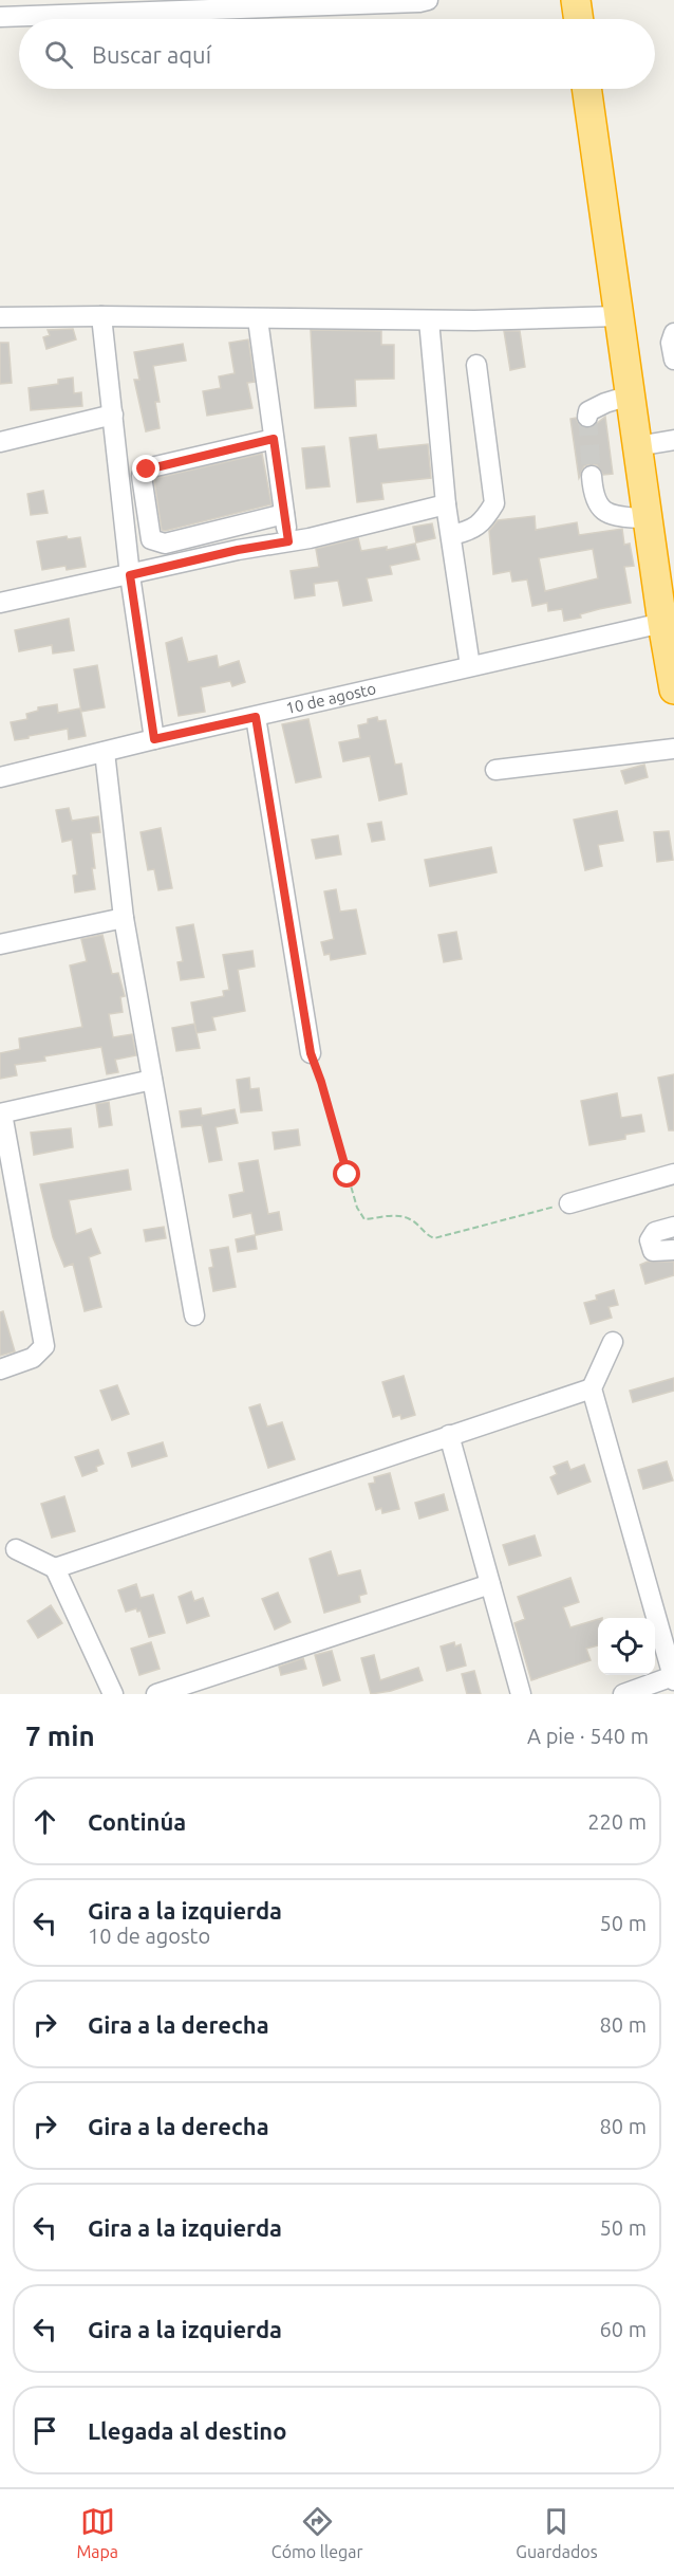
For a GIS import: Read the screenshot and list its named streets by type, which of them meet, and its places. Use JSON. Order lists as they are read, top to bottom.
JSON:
{
  "streets": {
    "street": ["10 de agosto"]
  },
  "page": {
    "search": "Buscar aquí",
    "heading": ["7 min", "A pie · 540 m"],
    "list": [
      ["Continúa", "220 m"],
      ["Gira a la izquierda", "10 de agosto", "50 m"],
      ["Gira a la derecha", "80 m"],
      ["Gira a la derecha", "80 m"],
      ["Gira a la izquierda", "50 m"],
      ["Gira a la izquierda", "60 m"],
      "Llegada al destino"
    ],
    "nav": ["Mapa", "Cómo llegar", "Guardados"]
  }
}
